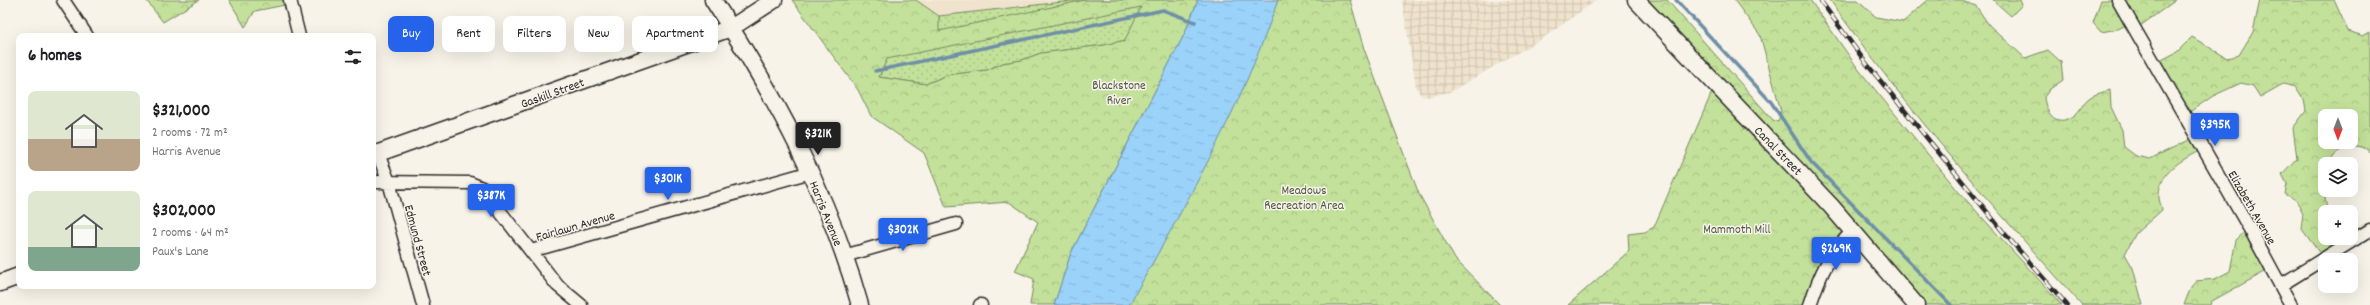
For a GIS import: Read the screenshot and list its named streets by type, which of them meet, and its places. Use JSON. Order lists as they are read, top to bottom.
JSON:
{
  "streets": {
    "street": [
      "Gaskill Street",
      "Canal Street",
      "Elizabeth Avenue",
      "Harris Avenue",
      "Fairlawn Avenue",
      "Edmund Street"
    ]
  },
  "crossings": [
    ["Gaskill Street", "Harris Avenue"],
    ["Gaskill Street", "Edmund Street"],
    ["Harris Avenue", "Fairlawn Avenue"]
  ],
  "parks": ["Blackstone River", "Meadows Recreation Area", "Mammoth Mill"],
  "north": "bottom",
  "page": {
    "chip": [
      "Buy",
      "Rent",
      "Filters",
      "New",
      "Apartment"
    ],
    "heading": "6 homes",
    "list": [
      {
        "name": "$321,000",
        "note": "2 rooms · 72 m² · Harris Avenue"
      },
      {
        "name": "$302,000",
        "note": "2 rooms · 64 m² · Paux's Lane"
      }
    ],
    "map_buttons": ["+", "−"],
    "price": [
      "$395K",
      "$321K",
      "$301K",
      "$387K",
      "$302K",
      "$269K"
    ]
  }
}
